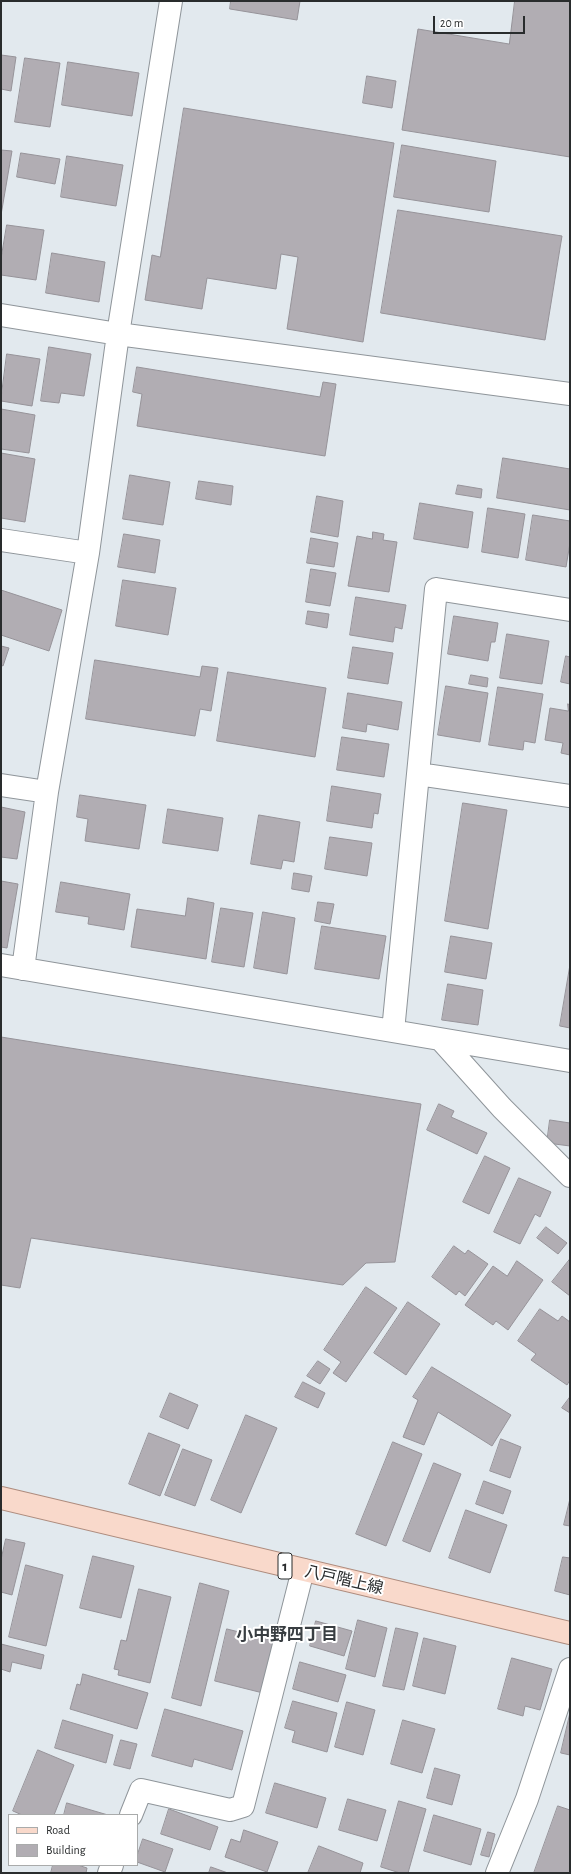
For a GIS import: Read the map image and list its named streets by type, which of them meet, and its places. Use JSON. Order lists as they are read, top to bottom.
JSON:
{
  "streets": {
    "main road": ["1", "八戸階上線"]
  },
  "districts": ["小中野四丁目"],
  "legend": ["Road", "Building"],
  "scale_bar": "20 m"
}
